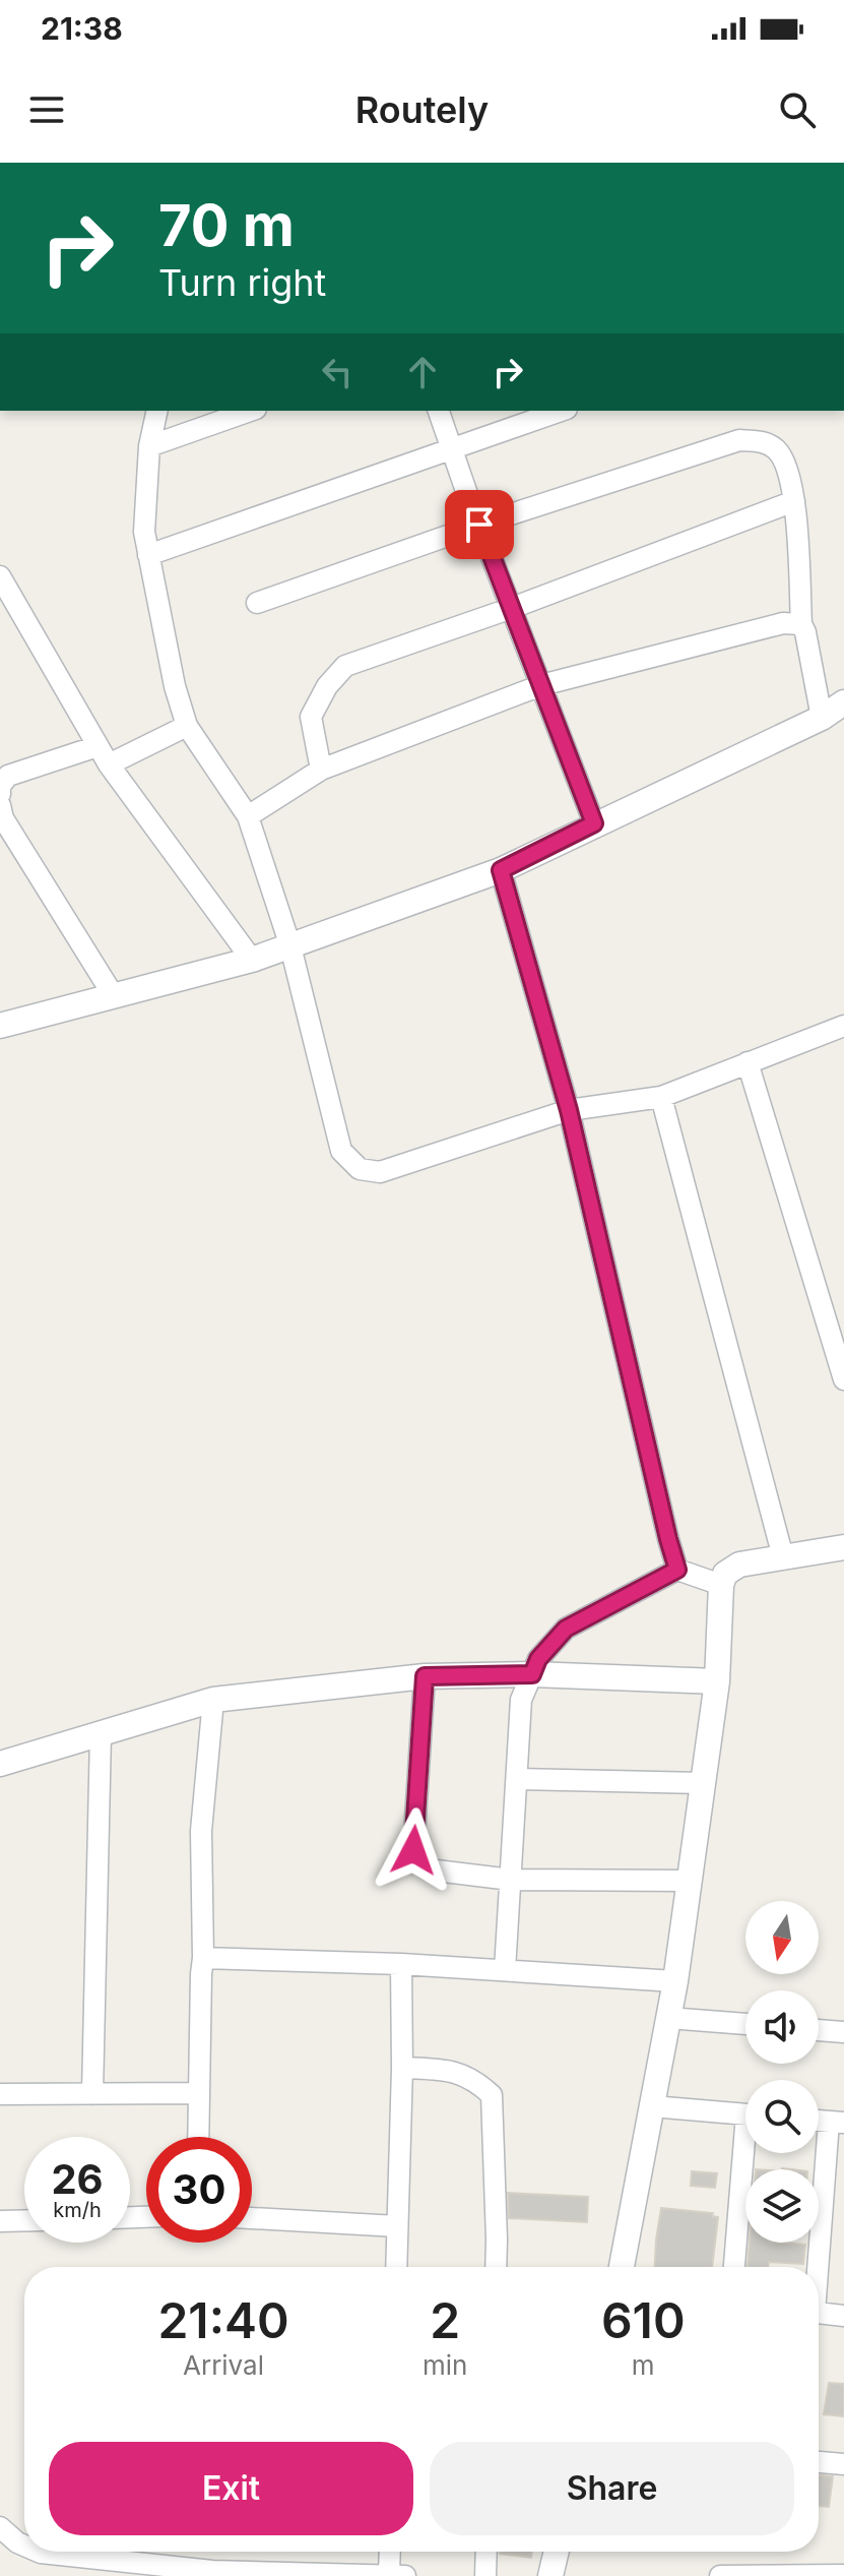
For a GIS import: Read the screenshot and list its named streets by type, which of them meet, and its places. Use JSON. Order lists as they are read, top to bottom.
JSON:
{
  "north": "bottom",
  "page": {
    "status": "21:38",
    "header": "Routely",
    "turn": ["70 m", "Turn right"],
    "speed": "26 km/h",
    "limit": "30",
    "eta": [
      "21:40",
      "Arrival",
      "2",
      "min",
      "610",
      "m"
    ],
    "buttons": ["Exit", "Share"]
  }
}
